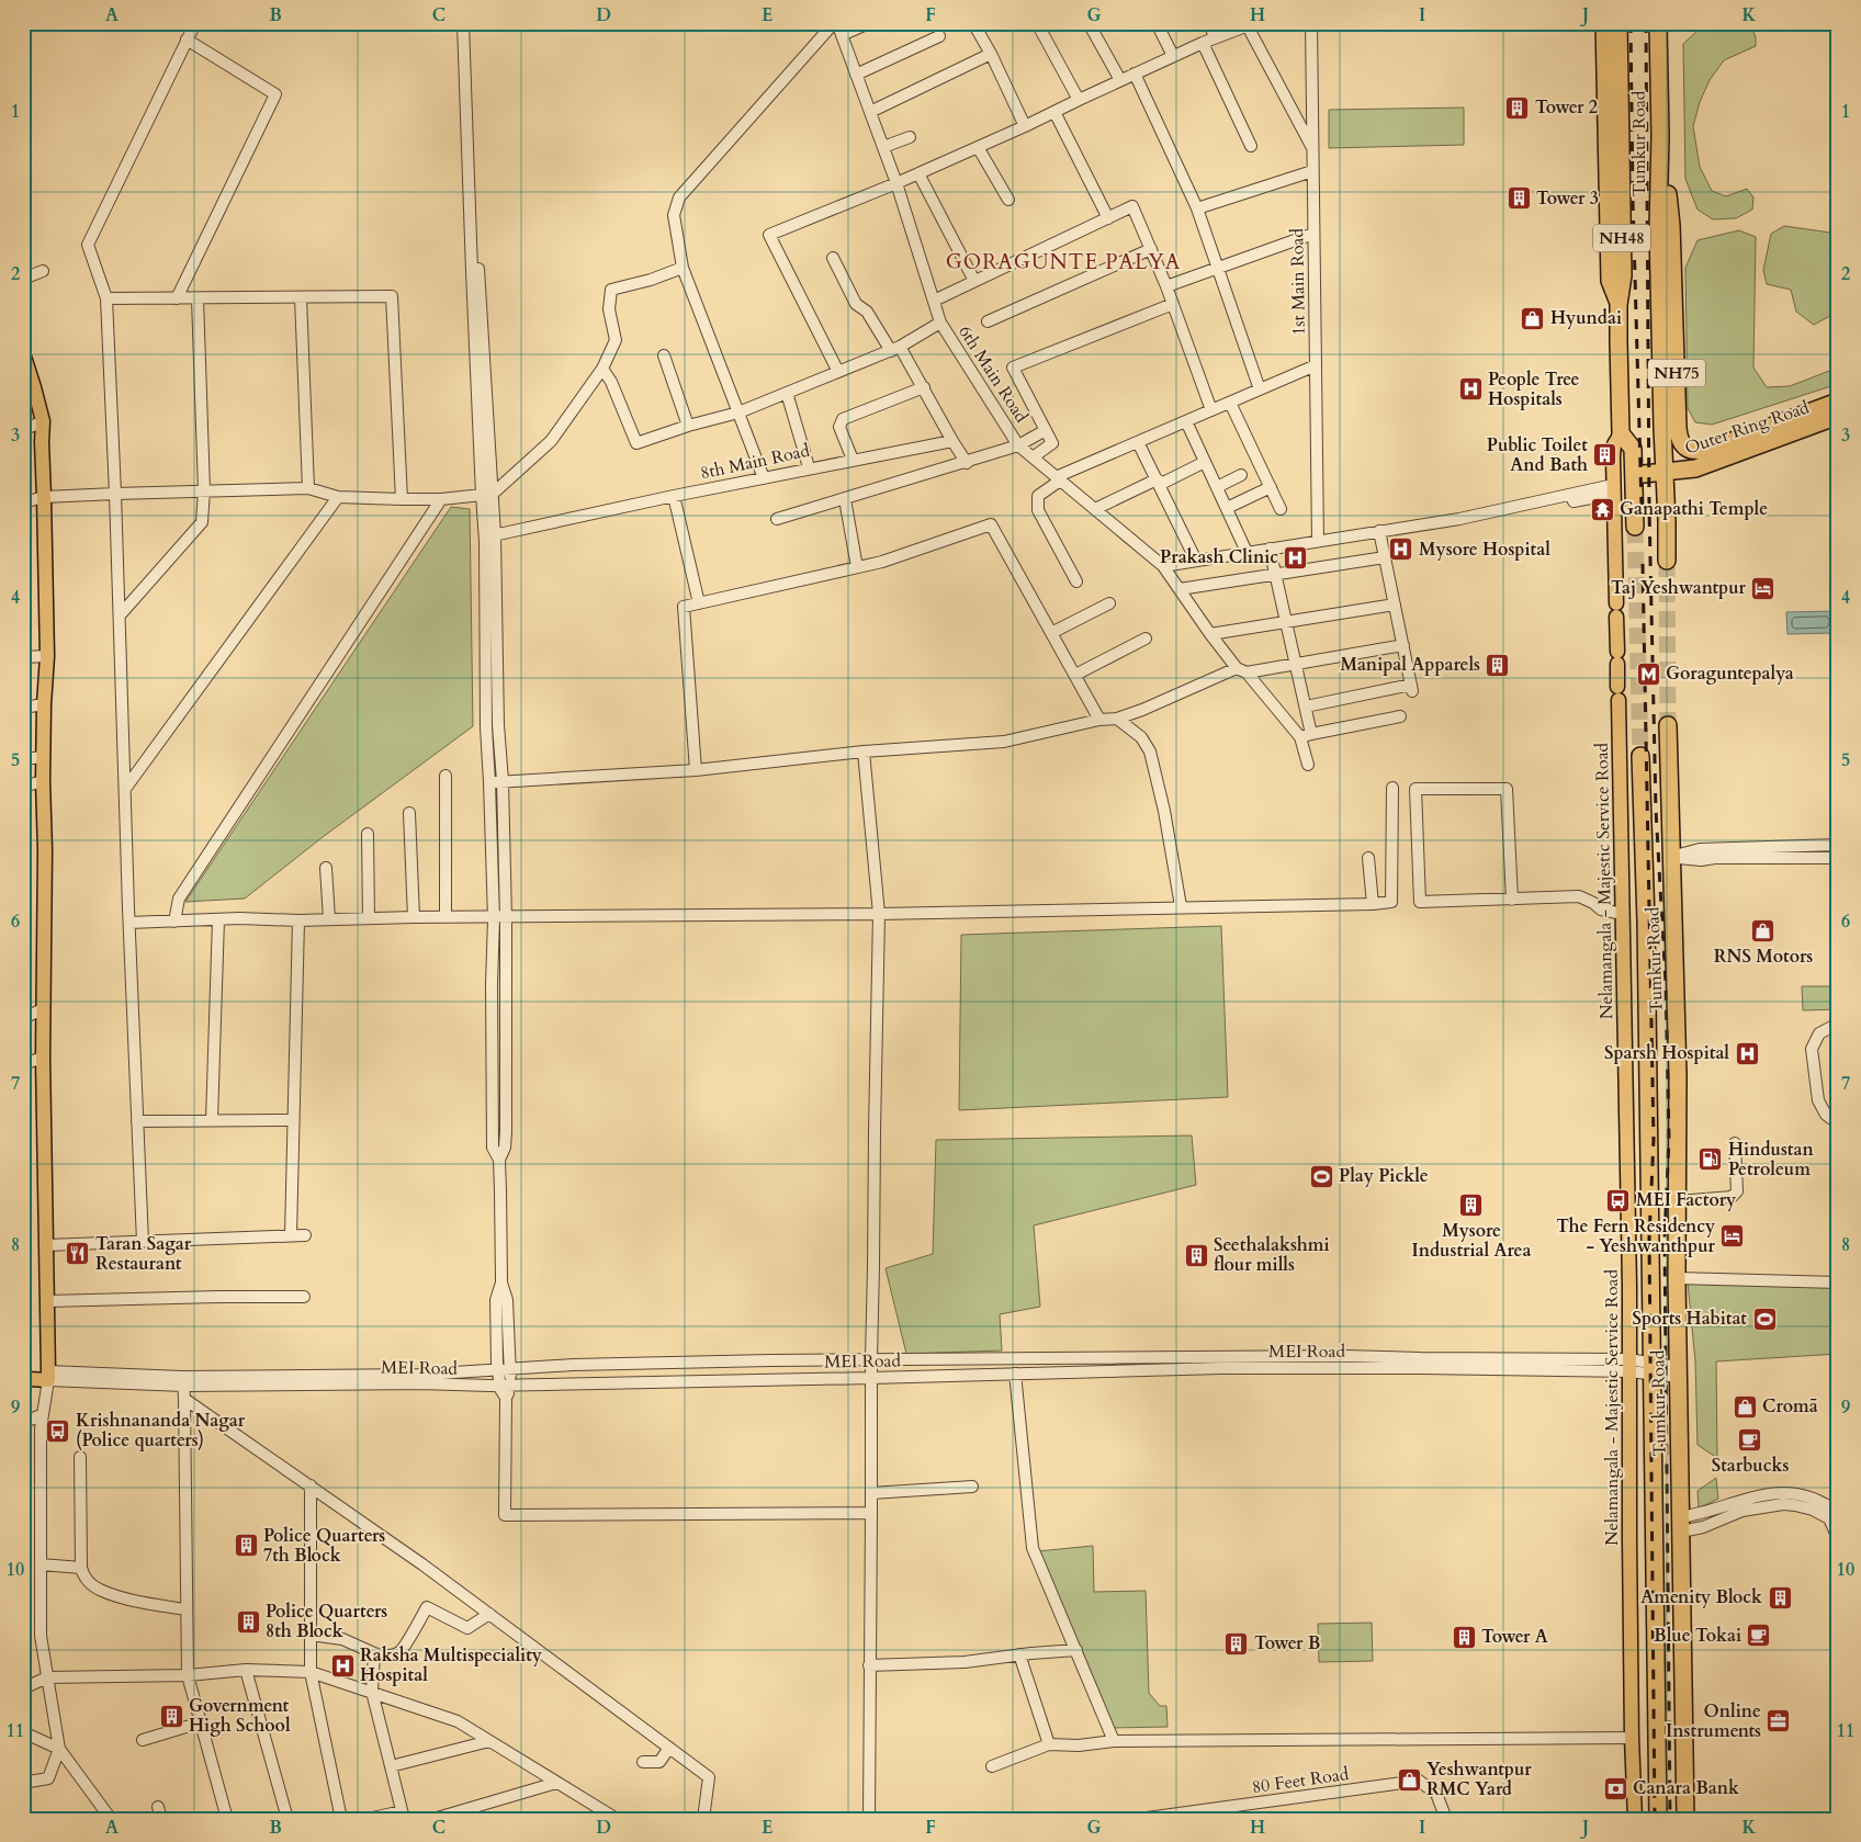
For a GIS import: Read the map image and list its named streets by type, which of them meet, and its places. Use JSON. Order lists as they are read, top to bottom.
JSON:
{
  "streets": {
    "highway": [
      "Tumkur Road",
      "NH48",
      "NH75",
      "Outer Ring Road"
    ],
    "main road": ["Nelamangala - Majestic Service Road"],
    "street": [
      "1st Main Road",
      "6th Main Road",
      "8th Main Road",
      "MEI Road",
      "80 Feet Road"
    ]
  },
  "crossings": [
    ["Tumkur Road", "Outer Ring Road"],
    ["Tumkur Road", "Nelamangala - Majestic Service Road"],
    ["Tumkur Road", "MEI Road"],
    ["Nelamangala - Majestic Service Road", "MEI Road"]
  ],
  "districts": ["GORAGUNTE PALYA"],
  "places": {
    "building": [
      "Tower 2",
      "Tower 3",
      "Public Toilet And Bath",
      "Manipal Apparels",
      "Mysore Industrial Area",
      "Seethalakshmi flour mills",
      "Police Quarters 7th Block",
      "Amenity Block",
      "Police Quarters 8th Block",
      "Tower A",
      "Tower B",
      "Government High School"
    ],
    "shop": [
      "Hyundai",
      "RNS Motors",
      "Cromā",
      "Yeshwantpur RMC Yard"
    ],
    "hospital": [
      "People Tree Hospitals",
      "Mysore Hospital",
      "Prakash Clinic",
      "Sparsh Hospital",
      "Raksha Multispeciality Hospital"
    ],
    "temple": ["Ganapathi Temple"],
    "hotel": ["Taj Yeshwantpur", "The Fern Residency - Yeshwanthpur"],
    "metro station": ["Goraguntepalya"],
    "fuel station": ["Hindustan Petroleum"],
    "sports": ["Play Pickle", "Sports Habitat"],
    "bus stop": ["MEI Factory", "Krishnananda Nagar (Police quarters)"],
    "restaurant": ["Taran Sagar Restaurant"],
    "cafe": ["Starbucks", "Blue Tokai"],
    "office": ["Online Instruments"],
    "bank": ["Canara Bank"]
  },
  "grid": {
    "columns": [
      "A",
      "B",
      "C",
      "D",
      "E",
      "F",
      "G",
      "H",
      "I",
      "J",
      "K"
    ],
    "rows": [
      "1",
      "2",
      "3",
      "4",
      "5",
      "6",
      "7",
      "8",
      "9",
      "10",
      "11"
    ]
  }
}
